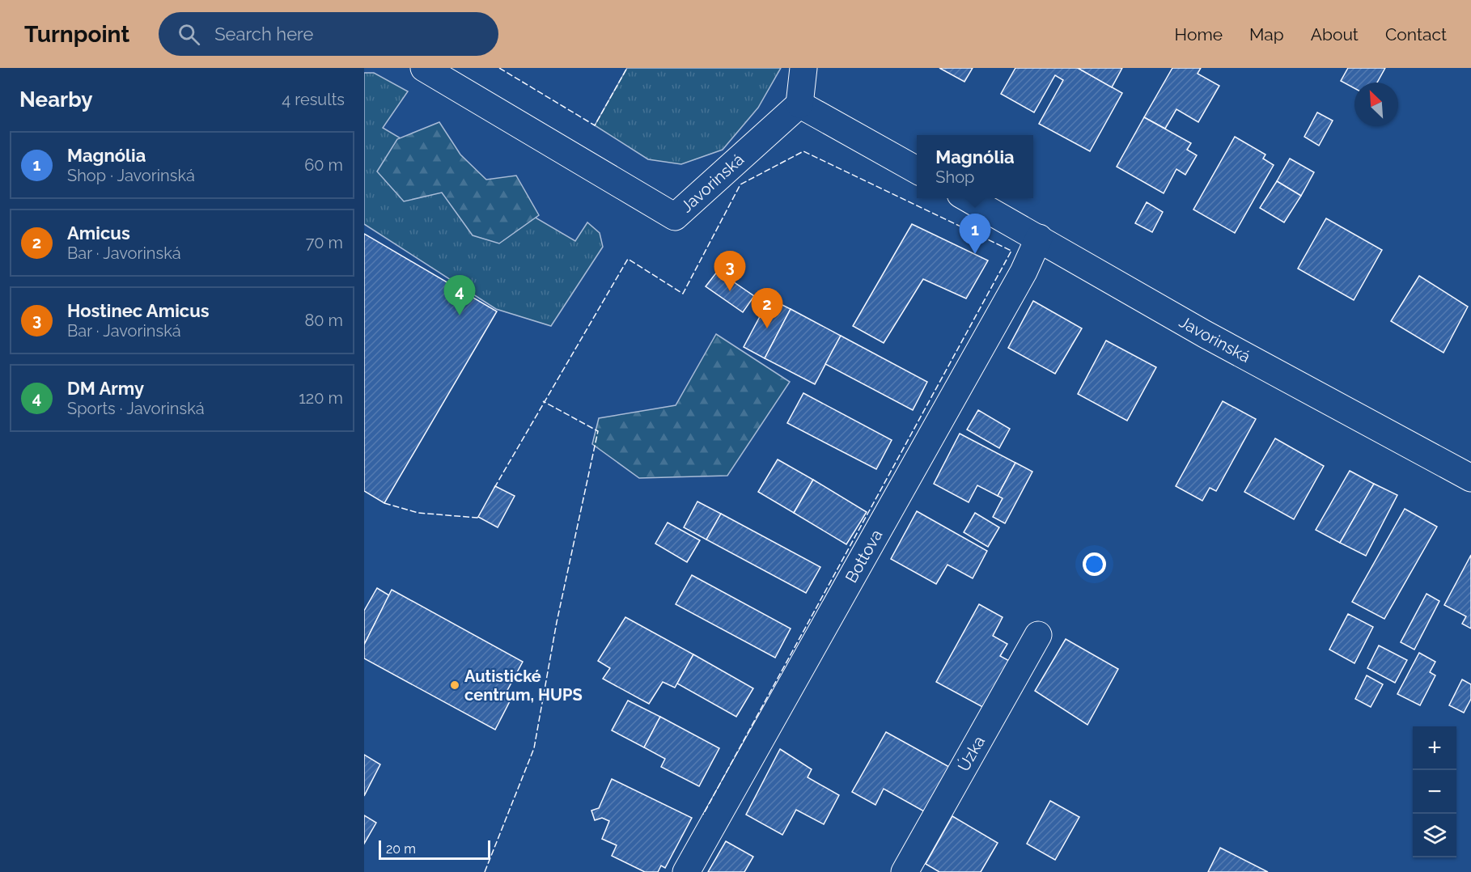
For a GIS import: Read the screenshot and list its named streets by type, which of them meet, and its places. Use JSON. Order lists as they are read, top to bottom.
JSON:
{
  "streets": {
    "street": ["Javorinská", "Bottova", "Úzka"]
  },
  "crossings": [
    ["Javorinská", "Bottova"]
  ],
  "places": ["Autistické centrum, HUPS"],
  "scale_bar": "20 m",
  "north": "top left",
  "page": {
    "header": "Turnpoint",
    "search": "Search here",
    "nav": [
      "Home",
      "Map",
      "About",
      "Contact"
    ],
    "heading": ["Nearby", "4 results"],
    "list": [
      {
        "mark": "1",
        "name": "Magnólia",
        "note": "Shop · Javorinská",
        "value": "60 m"
      },
      {
        "mark": "2",
        "name": "Amicus",
        "note": "Bar · Javorinská",
        "value": "70 m"
      },
      {
        "mark": "3",
        "name": "Hostinec Amicus",
        "note": "Bar · Javorinská",
        "value": "80 m"
      },
      {
        "mark": "4",
        "name": "DM Army",
        "note": "Sports · Javorinská",
        "value": "120 m"
      }
    ],
    "popup": ["Magnólia", "Shop"],
    "pins": [
      "1",
      "3",
      "4",
      "2"
    ],
    "map_buttons": ["+", "−"],
    "scale": "20 m"
  }
}
